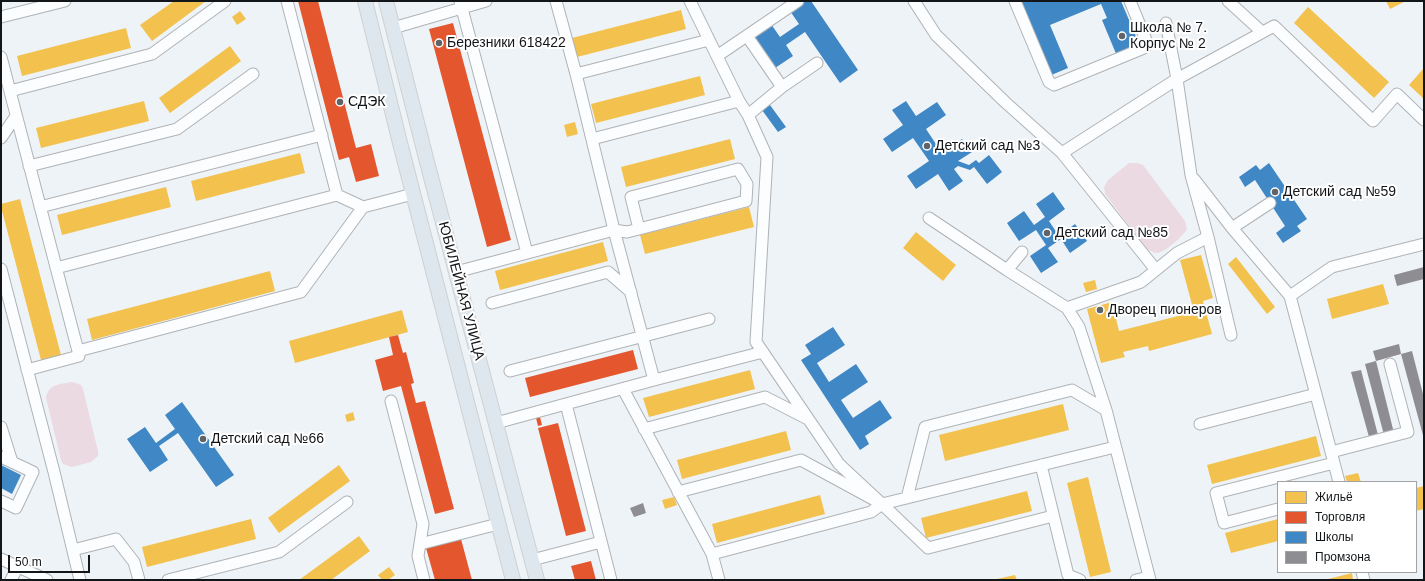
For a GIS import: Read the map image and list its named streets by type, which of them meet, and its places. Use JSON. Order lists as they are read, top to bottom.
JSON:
{
  "streets": {
    "main road": ["ЮБИЛЕЙНАЯ УЛИЦА"]
  },
  "places": [
    "Школа № 7. Корпус № 2",
    "Березники 618422",
    "СДЭК",
    "Детский сад №3",
    "Детский сад №59",
    "Детский сад №85",
    "Дворец пионеров",
    "Детский сад №66"
  ],
  "legend": [
    "Жильё",
    "Торговля",
    "Школы",
    "Промзона"
  ],
  "scale_bar": "50 m"
}
